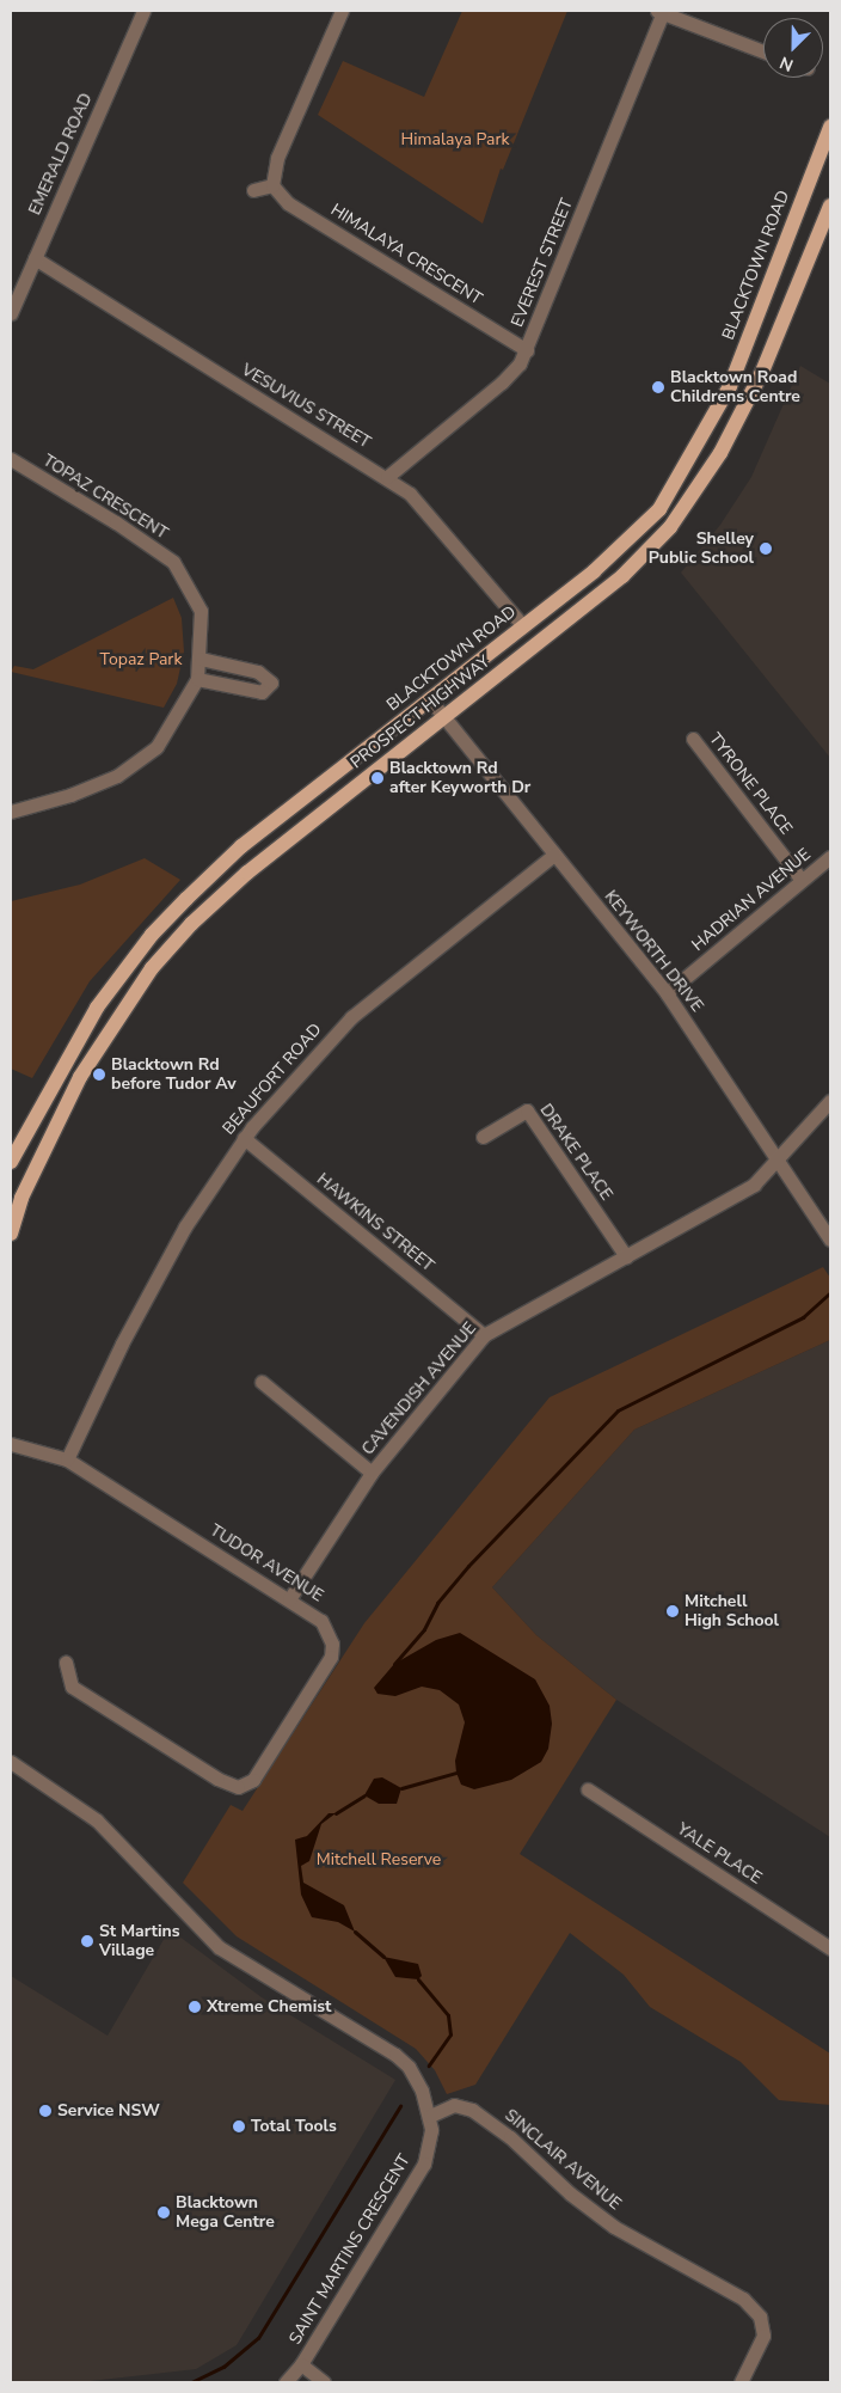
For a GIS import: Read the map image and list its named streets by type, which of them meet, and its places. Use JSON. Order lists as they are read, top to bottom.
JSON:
{
  "streets": {
    "main road": ["BLACKTOWN ROAD", "PROSPECT HIGHWAY"],
    "street": [
      "EMERALD ROAD",
      "HIMALAYA CRESCENT",
      "EVEREST STREET",
      "VESUVIUS STREET",
      "TOPAZ CRESCENT",
      "TYRONE PLACE",
      "HADRIAN AVENUE",
      "KEYWORTH DRIVE",
      "BEAUFORT ROAD",
      "DRAKE PLACE",
      "HAWKINS STREET",
      "CAVENDISH AVENUE",
      "TUDOR AVENUE",
      "YALE PLACE",
      "SINCLAIR AVENUE",
      "SAINT MARTINS CRESCENT"
    ]
  },
  "crossings": [
    ["EMERALD ROAD", "VESUVIUS STREET"],
    ["HIMALAYA CRESCENT", "EVEREST STREET"],
    ["EVEREST STREET", "VESUVIUS STREET"],
    ["BLACKTOWN ROAD", "VESUVIUS STREET"],
    ["BLACKTOWN ROAD", "KEYWORTH DRIVE"],
    ["PROSPECT HIGHWAY", "KEYWORTH DRIVE"],
    ["TYRONE PLACE", "HADRIAN AVENUE"],
    ["HADRIAN AVENUE", "KEYWORTH DRIVE"],
    ["KEYWORTH DRIVE", "BEAUFORT ROAD"],
    ["KEYWORTH DRIVE", "CAVENDISH AVENUE"],
    ["BEAUFORT ROAD", "HAWKINS STREET"],
    ["BEAUFORT ROAD", "TUDOR AVENUE"],
    ["DRAKE PLACE", "CAVENDISH AVENUE"],
    ["HAWKINS STREET", "CAVENDISH AVENUE"],
    ["CAVENDISH AVENUE", "TUDOR AVENUE"],
    ["SINCLAIR AVENUE", "SAINT MARTINS CRESCENT"]
  ],
  "parks": ["Himalaya Park", "Topaz Park", "Mitchell Reserve"],
  "places": [
    "Blacktown Road Childrens Centre",
    "Shelley Public School",
    "Blacktown Rd after Keyworth Dr",
    "Blacktown Rd before Tudor Av",
    "Mitchell High School",
    "St Martins Village",
    "Xtreme Chemist",
    "Service NSW",
    "Total Tools",
    "Blacktown Mega Centre"
  ],
  "north": "bottom left"
}
